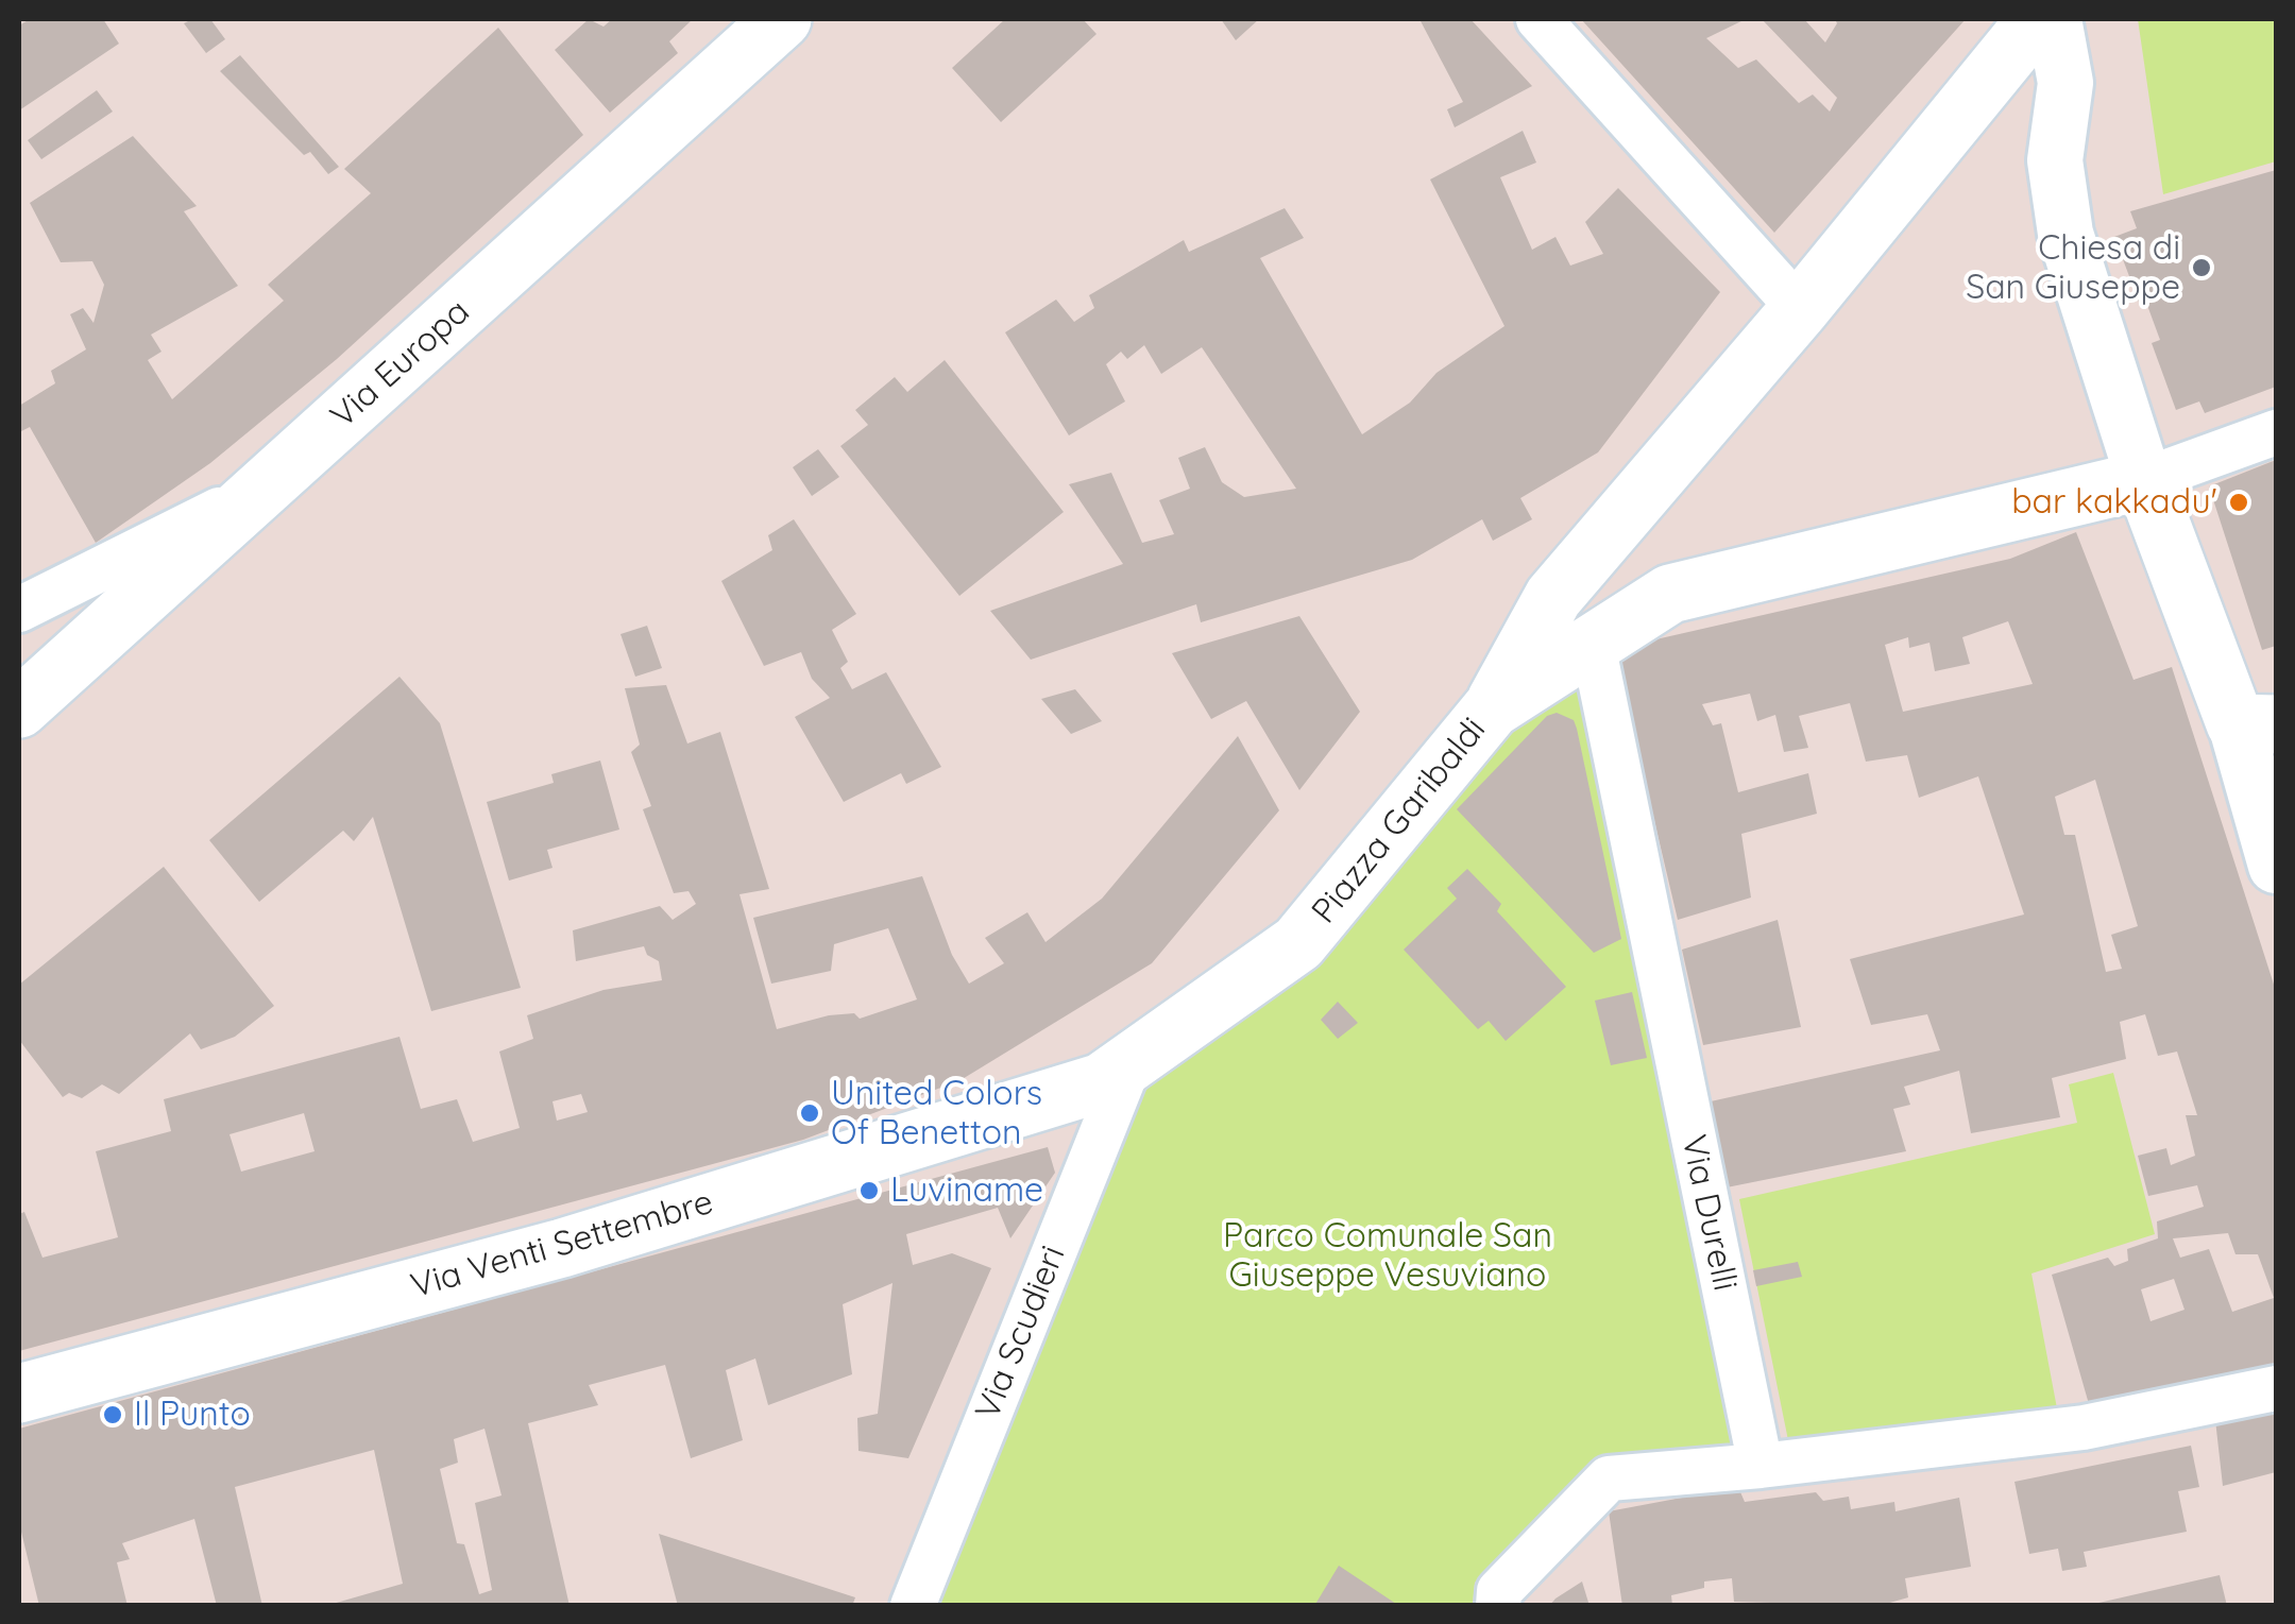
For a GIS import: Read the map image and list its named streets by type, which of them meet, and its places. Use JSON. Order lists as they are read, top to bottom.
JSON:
{
  "streets": {
    "main road": ["Via Europa", "Piazza Garibaldi", "Via Venti Settembre"],
    "street": ["Via Durelli", "Via Scudieri"]
  },
  "crossings": [
    ["Piazza Garibaldi", "Via Durelli"],
    ["Piazza Garibaldi", "Via Venti Settembre"],
    ["Piazza Garibaldi", "Via Scudieri"],
    ["Via Venti Settembre", "Via Scudieri"]
  ],
  "parks": ["Parco Comunale San Giuseppe Vesuviano"],
  "places": [
    "Chiesa di San Giuseppe",
    "bar kakkadu'",
    "United Colors Of Benetton",
    "Luviname",
    "Il Punto"
  ]
}
